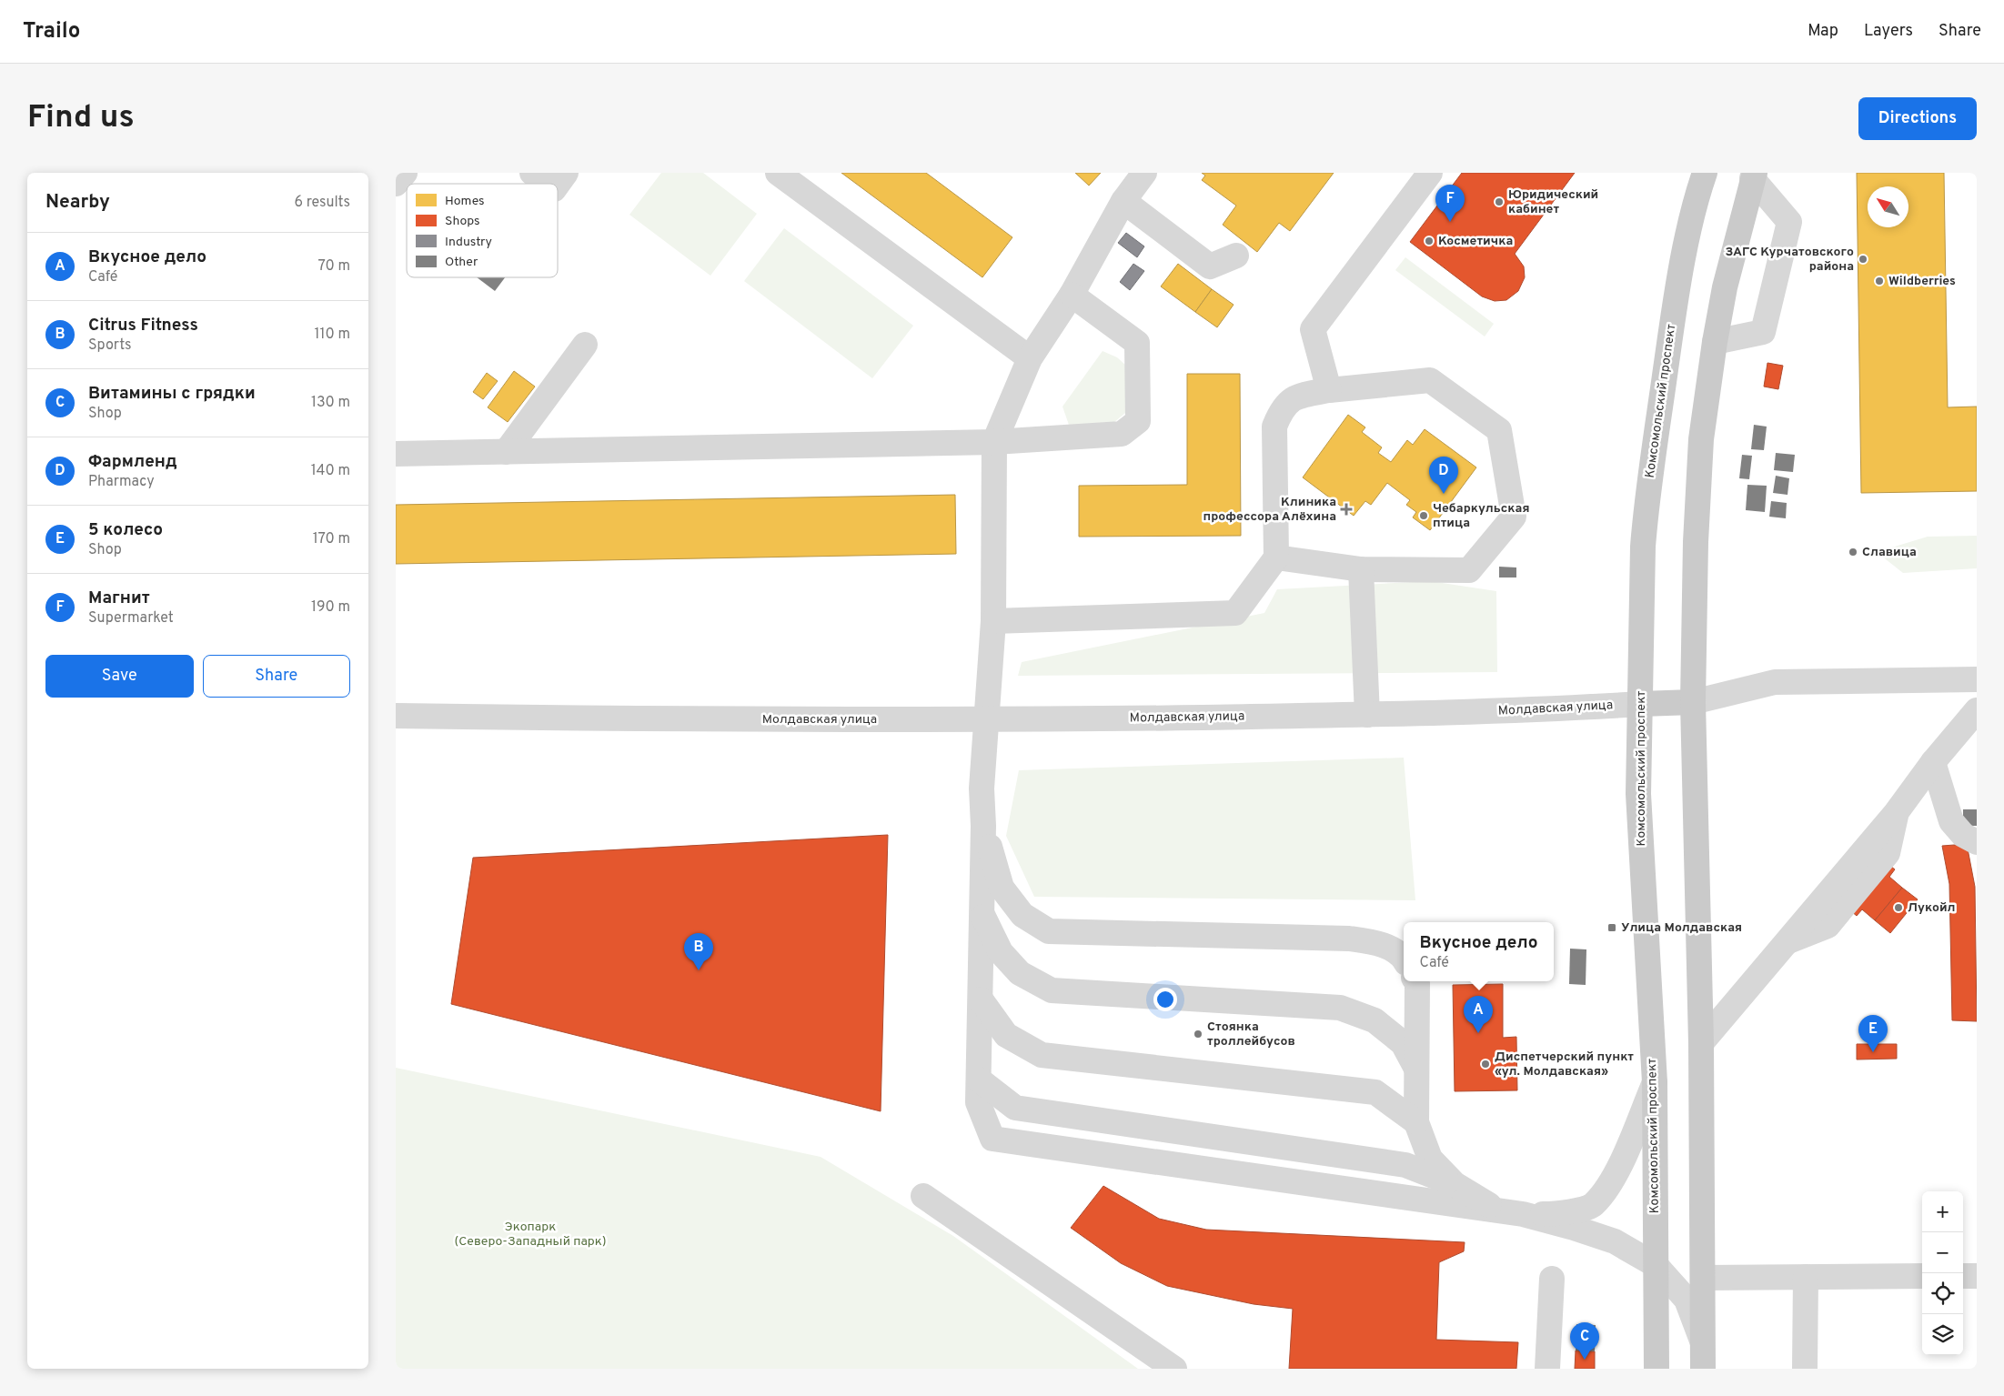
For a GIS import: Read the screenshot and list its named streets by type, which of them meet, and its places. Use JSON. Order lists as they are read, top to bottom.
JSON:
{
  "streets": {
    "main road": ["Комсомольский проспект", "Молдавская улица"]
  },
  "crossings": [
    ["Комсомольский проспект", "Молдавская улица"]
  ],
  "parks": ["Экопарк (Северо-Западный парк)"],
  "places": {
    "other": [
      "Юридический кабинет",
      "Косметичка",
      "ЗАГС Курчатовского района",
      "Wildberries",
      "Чебаркульская птица",
      "Славица",
      "Лукойл",
      "Стоянка троллейбусов",
      "Диспетчерский пункт «ул. Молдавская»"
    ],
    "health": ["Клиника профессора Алёхина"],
    "transit": ["Улица Молдавская"]
  },
  "legend": [
    "Homes",
    "Shops",
    "Industry",
    "Other"
  ],
  "north": "top left",
  "page": {
    "header": "Trailo",
    "nav": ["Map", "Layers", "Share"],
    "buttons": [
      "Directions",
      ["Save", "Share"]
    ],
    "title": "Find us",
    "heading": ["Nearby", "6 results"],
    "pins": [
      "F",
      "D",
      "B",
      "A",
      "E",
      "C"
    ],
    "list": [
      {
        "mark": "A",
        "name": "Вкусное дело",
        "note": "Café",
        "value": "70 m"
      },
      {
        "mark": "B",
        "name": "Citrus Fitness",
        "note": "Sports",
        "value": "110 m"
      },
      {
        "mark": "C",
        "name": "Витамины с грядки",
        "note": "Shop",
        "value": "130 m"
      },
      {
        "mark": "D",
        "name": "Фармленд",
        "note": "Pharmacy",
        "value": "140 m"
      },
      {
        "mark": "E",
        "name": "5 колесо",
        "note": "Shop",
        "value": "170 m"
      },
      {
        "mark": "F",
        "name": "Магнит",
        "note": "Supermarket",
        "value": "190 m"
      }
    ],
    "popup": ["Вкусное дело", "Café"],
    "map_buttons": ["+", "−"]
  }
}
